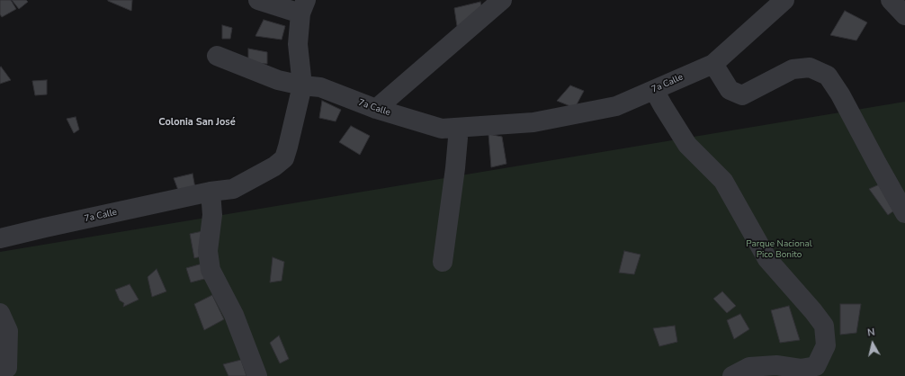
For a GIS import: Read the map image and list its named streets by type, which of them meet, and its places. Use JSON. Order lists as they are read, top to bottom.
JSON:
{
  "streets": {
    "street": ["7a Calle"]
  },
  "districts": ["Colonia San José"],
  "parks": ["Parque Nacional Pico Bonito"],
  "north": "top"
}
